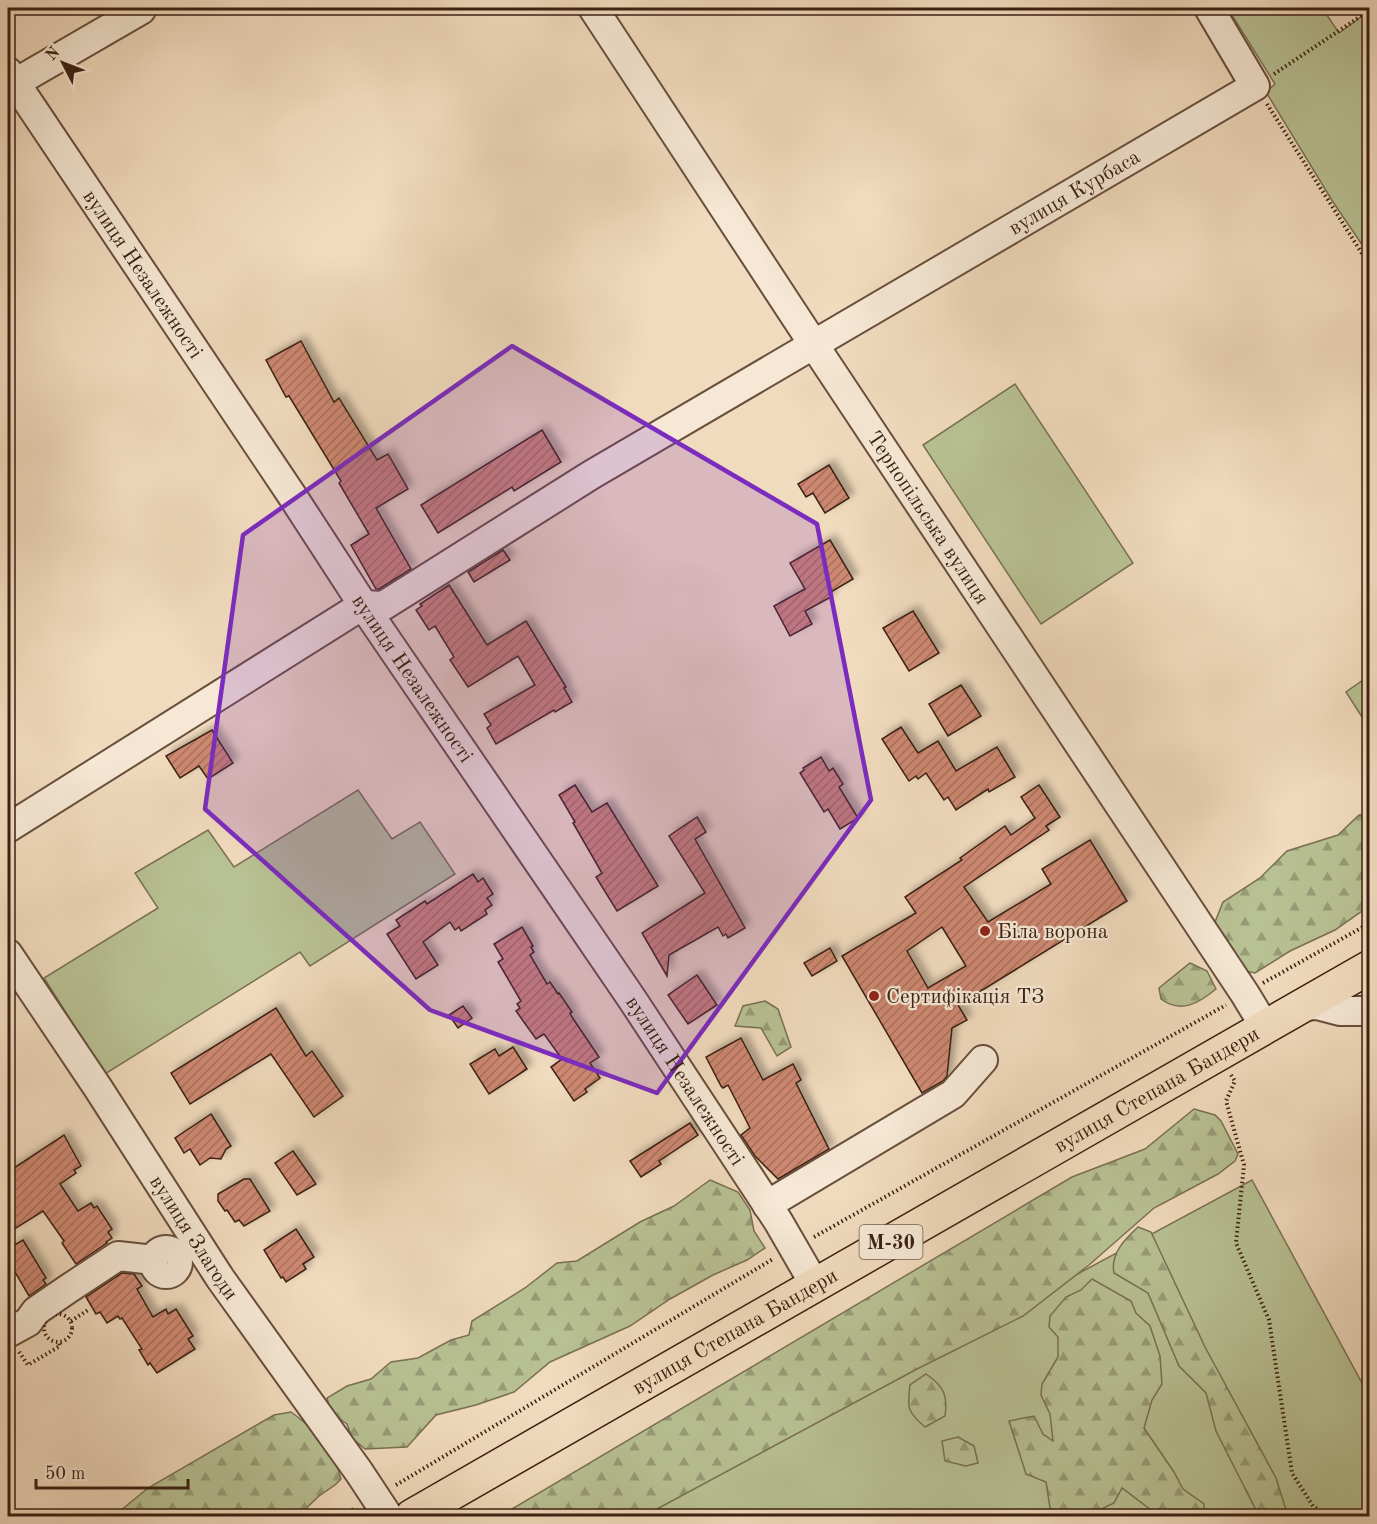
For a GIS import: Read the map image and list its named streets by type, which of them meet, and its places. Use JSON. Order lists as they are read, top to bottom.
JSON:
{
  "streets": {
    "highway": ["вулиця Степана Бандери", "М-30"],
    "street": [
      "вулиця Курбаса",
      "вулиця Незалежності",
      "Тернопільська вулиця",
      "вулиця Злагоди"
    ]
  },
  "crossings": [
    ["вулиця Курбаса", "вулиця Незалежності"],
    ["вулиця Курбаса", "Тернопільська вулиця"],
    ["вулиця Незалежності", "вулиця Степана Бандери"],
    ["Тернопільська вулиця", "вулиця Степана Бандери"]
  ],
  "places": ["Біла ворона", "Сертифікація ТЗ"],
  "scale_bar": "50 m",
  "north": "top left"
}
